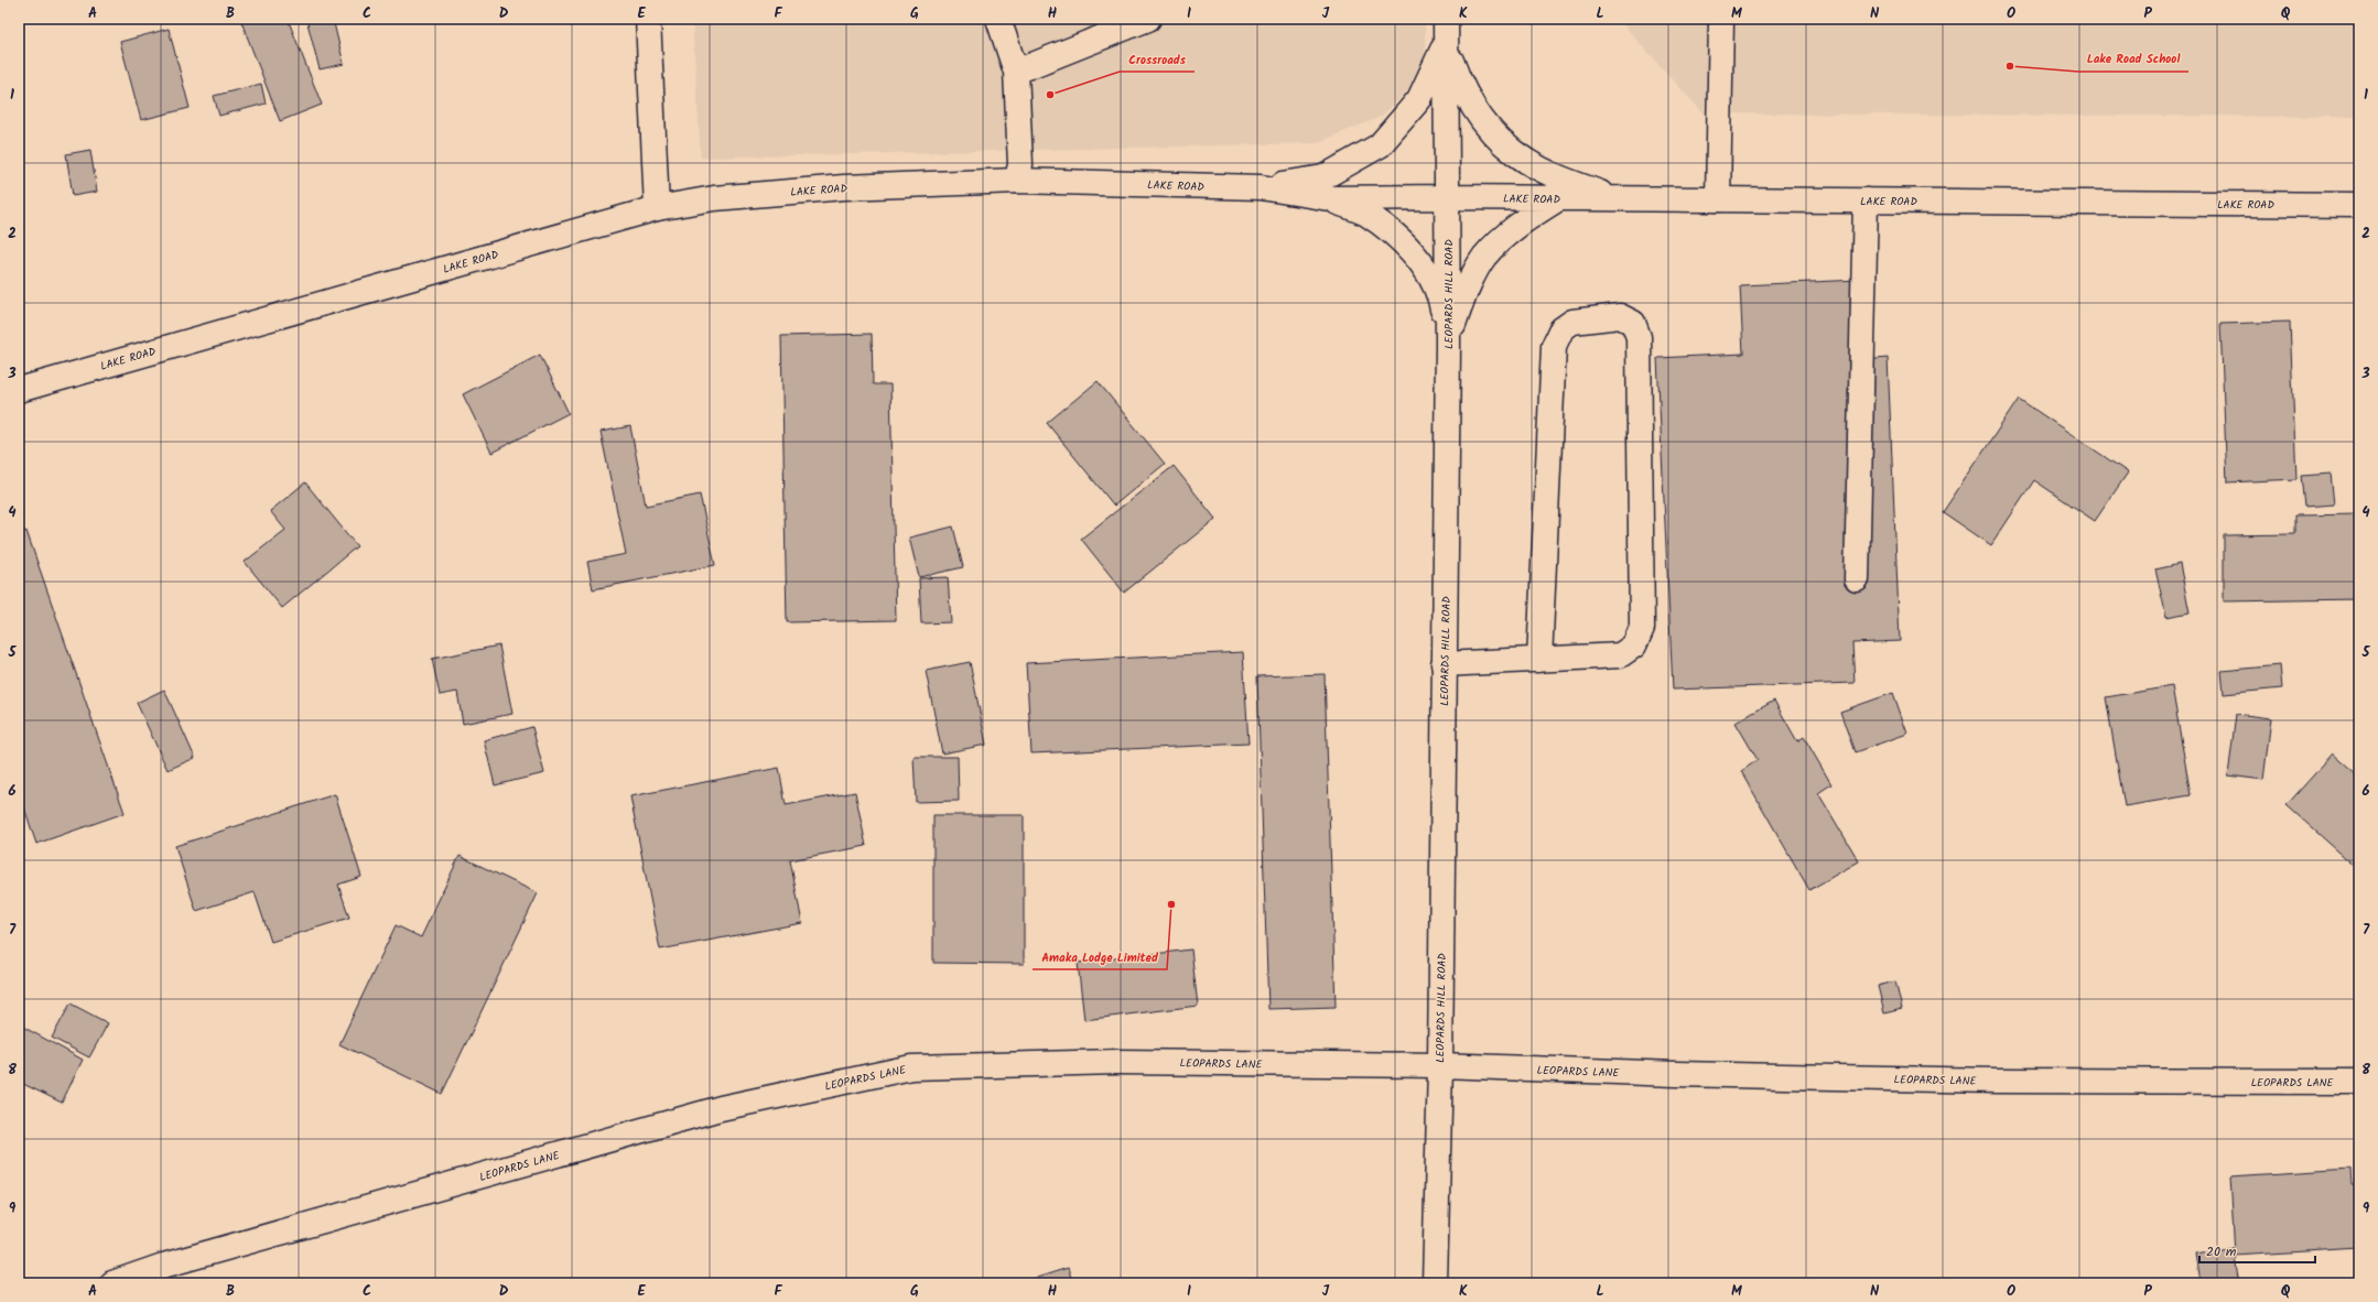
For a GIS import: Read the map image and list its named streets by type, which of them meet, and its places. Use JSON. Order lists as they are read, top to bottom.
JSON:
{
  "streets": {
    "main road": ["LAKE ROAD", "LEOPARDS HILL ROAD", "LEOPARDS LANE"]
  },
  "crossings": [
    ["LAKE ROAD", "LEOPARDS HILL ROAD"],
    ["LEOPARDS HILL ROAD", "LEOPARDS LANE"]
  ],
  "places": ["Lake Road School", "Crossroads", "Amaka Lodge Limited"],
  "scale_bar": "20 m",
  "grid": {
    "columns": [
      "A",
      "B",
      "C",
      "D",
      "E",
      "F",
      "G",
      "H",
      "I",
      "J",
      "K",
      "L",
      "M",
      "N",
      "O",
      "P",
      "Q"
    ],
    "rows": [
      "1",
      "2",
      "3",
      "4",
      "5",
      "6",
      "7",
      "8",
      "9"
    ]
  }
}
